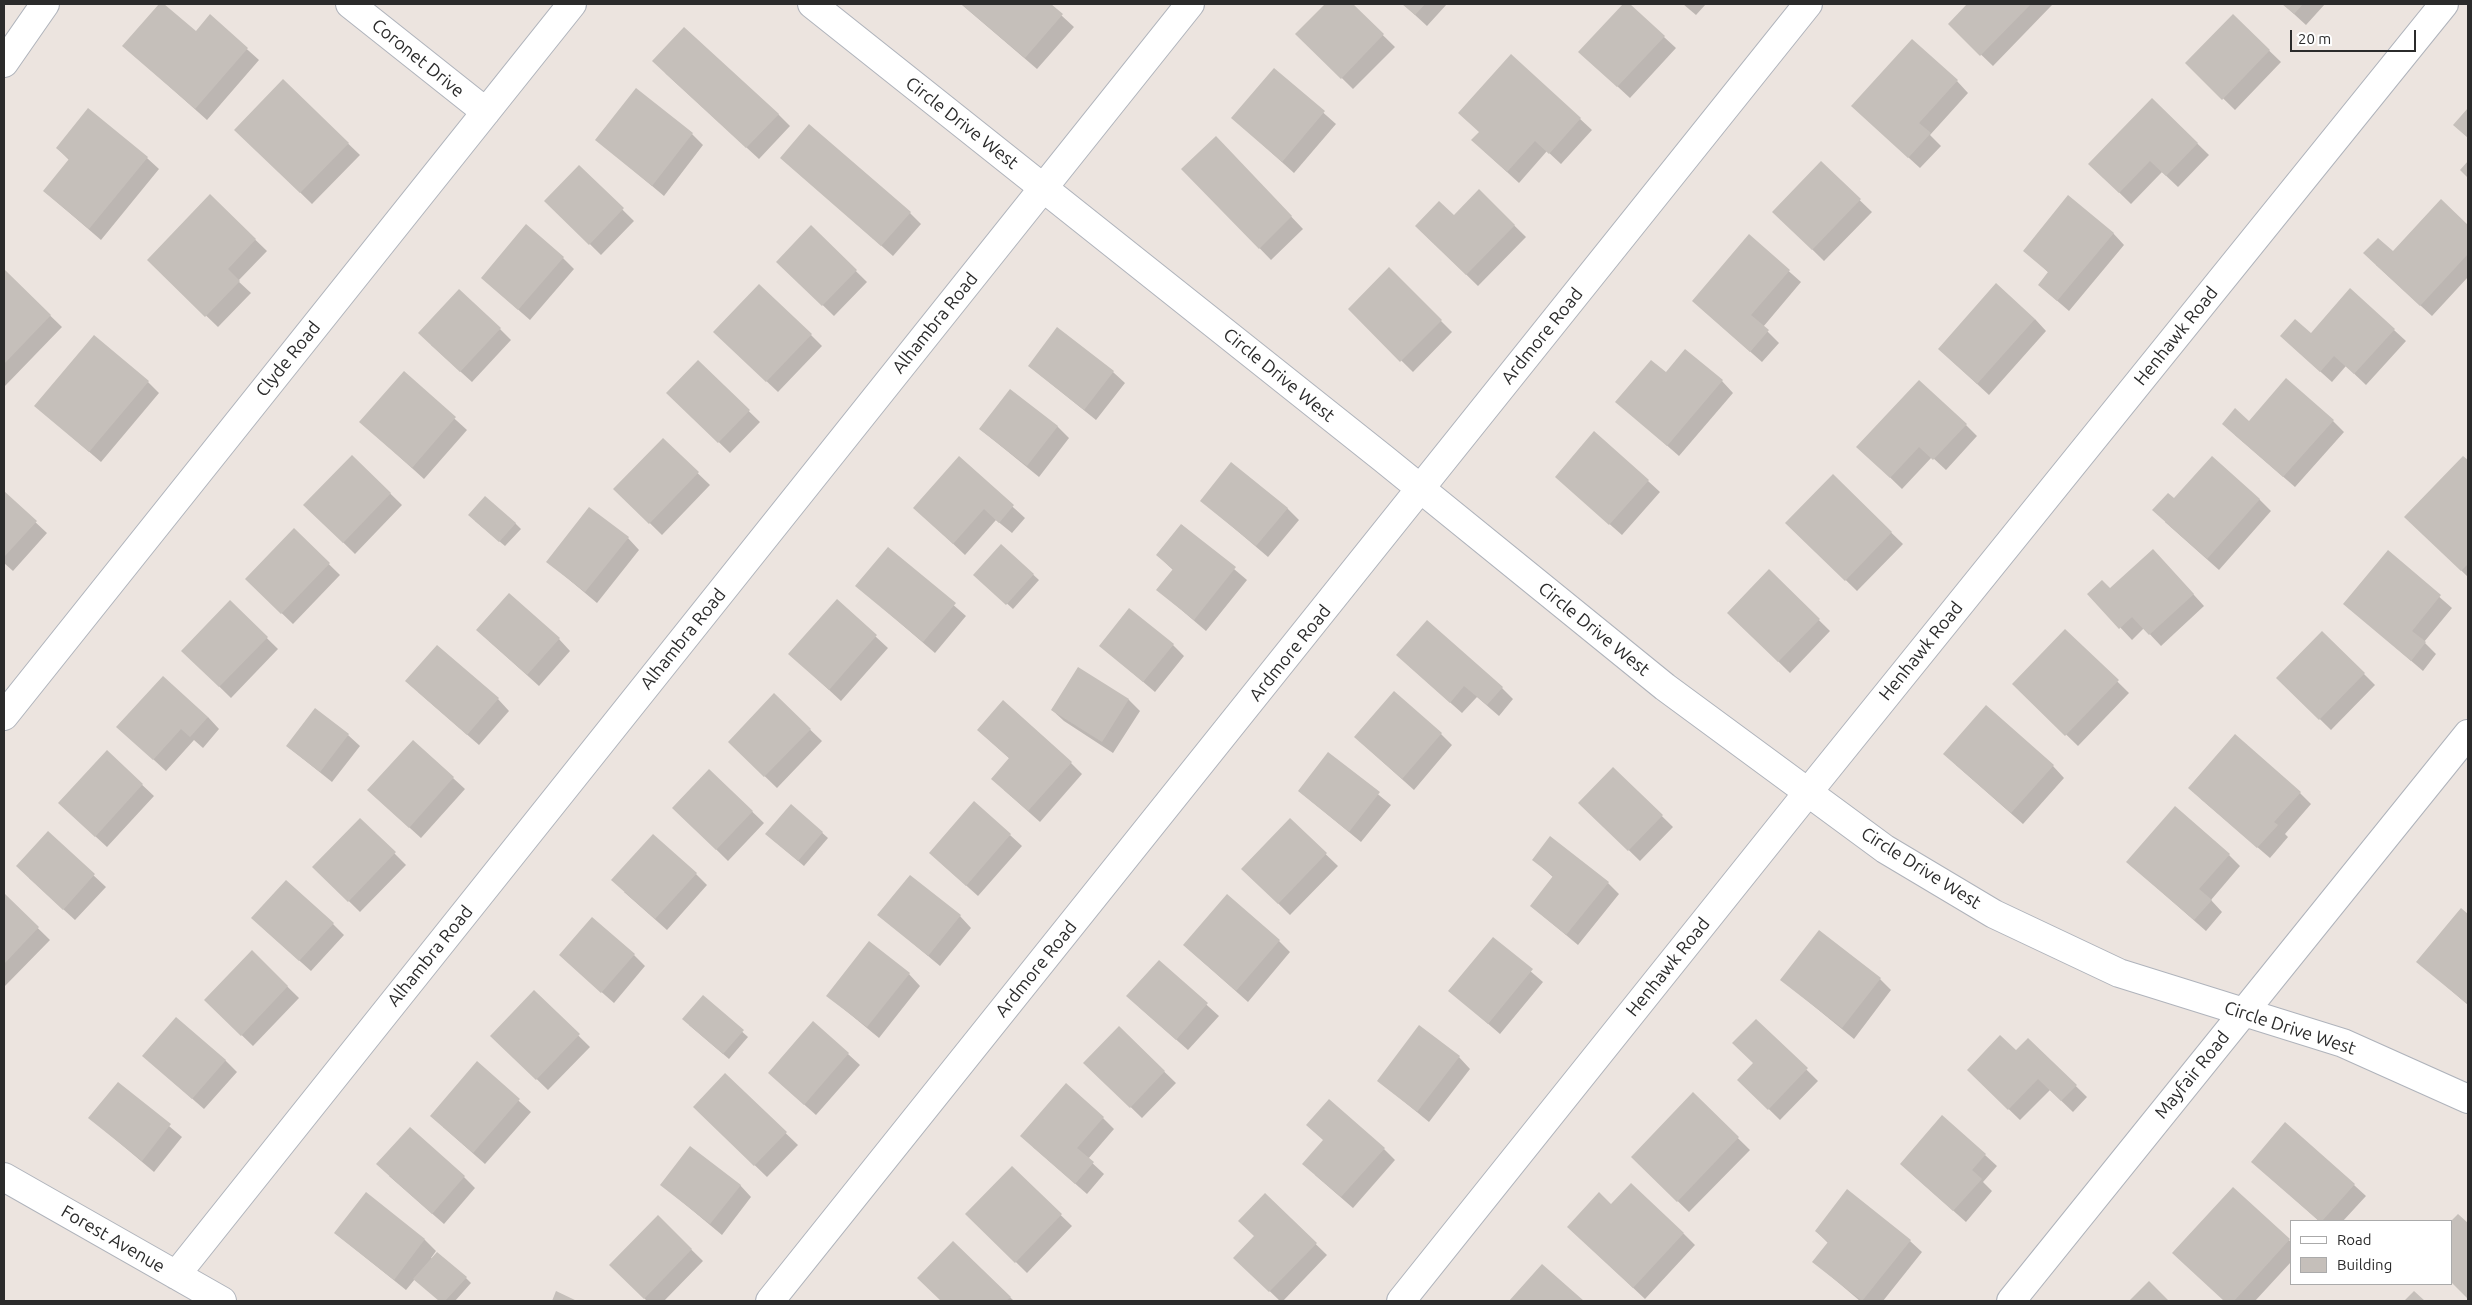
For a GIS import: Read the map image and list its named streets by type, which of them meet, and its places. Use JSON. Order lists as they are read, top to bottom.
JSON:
{
  "streets": {
    "street": [
      "Coronet Drive",
      "Circle Drive West",
      "Alhambra Road",
      "Ardmore Road",
      "Henhawk Road",
      "Clyde Road",
      "Mayfair Road",
      "Forest Avenue"
    ]
  },
  "crossings": [
    ["Coronet Drive", "Clyde Road"],
    ["Circle Drive West", "Alhambra Road"],
    ["Circle Drive West", "Ardmore Road"],
    ["Circle Drive West", "Henhawk Road"],
    ["Circle Drive West", "Mayfair Road"],
    ["Alhambra Road", "Forest Avenue"]
  ],
  "legend": ["Road", "Building"],
  "scale_bar": "20 m"
}
